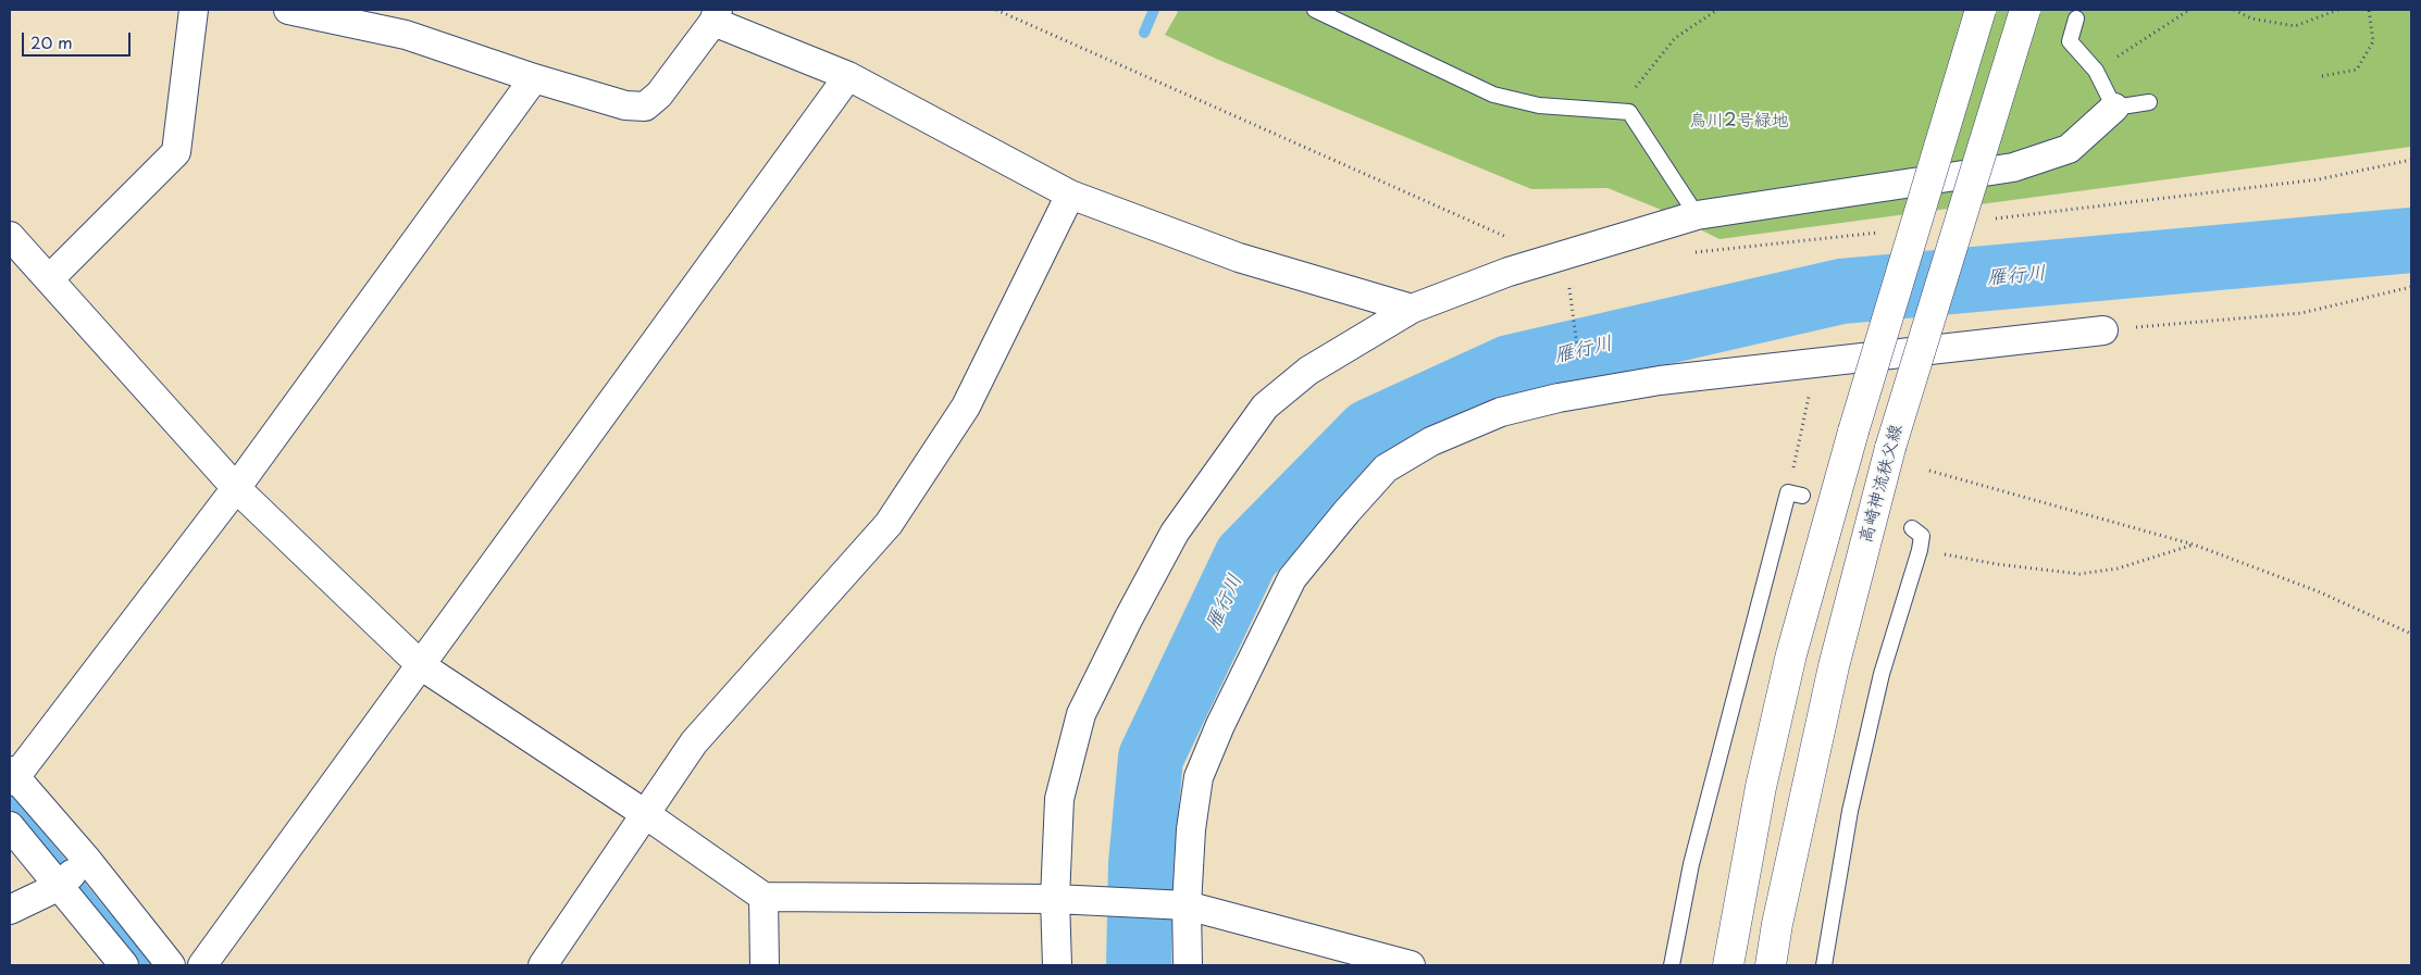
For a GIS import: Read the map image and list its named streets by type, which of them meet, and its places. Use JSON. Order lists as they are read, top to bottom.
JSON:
{
  "streets": {
    "main road": ["高崎神流秩父線"]
  },
  "water": ["雁行川"],
  "parks": ["烏川2号緑地"],
  "scale_bar": "20 m"
}
